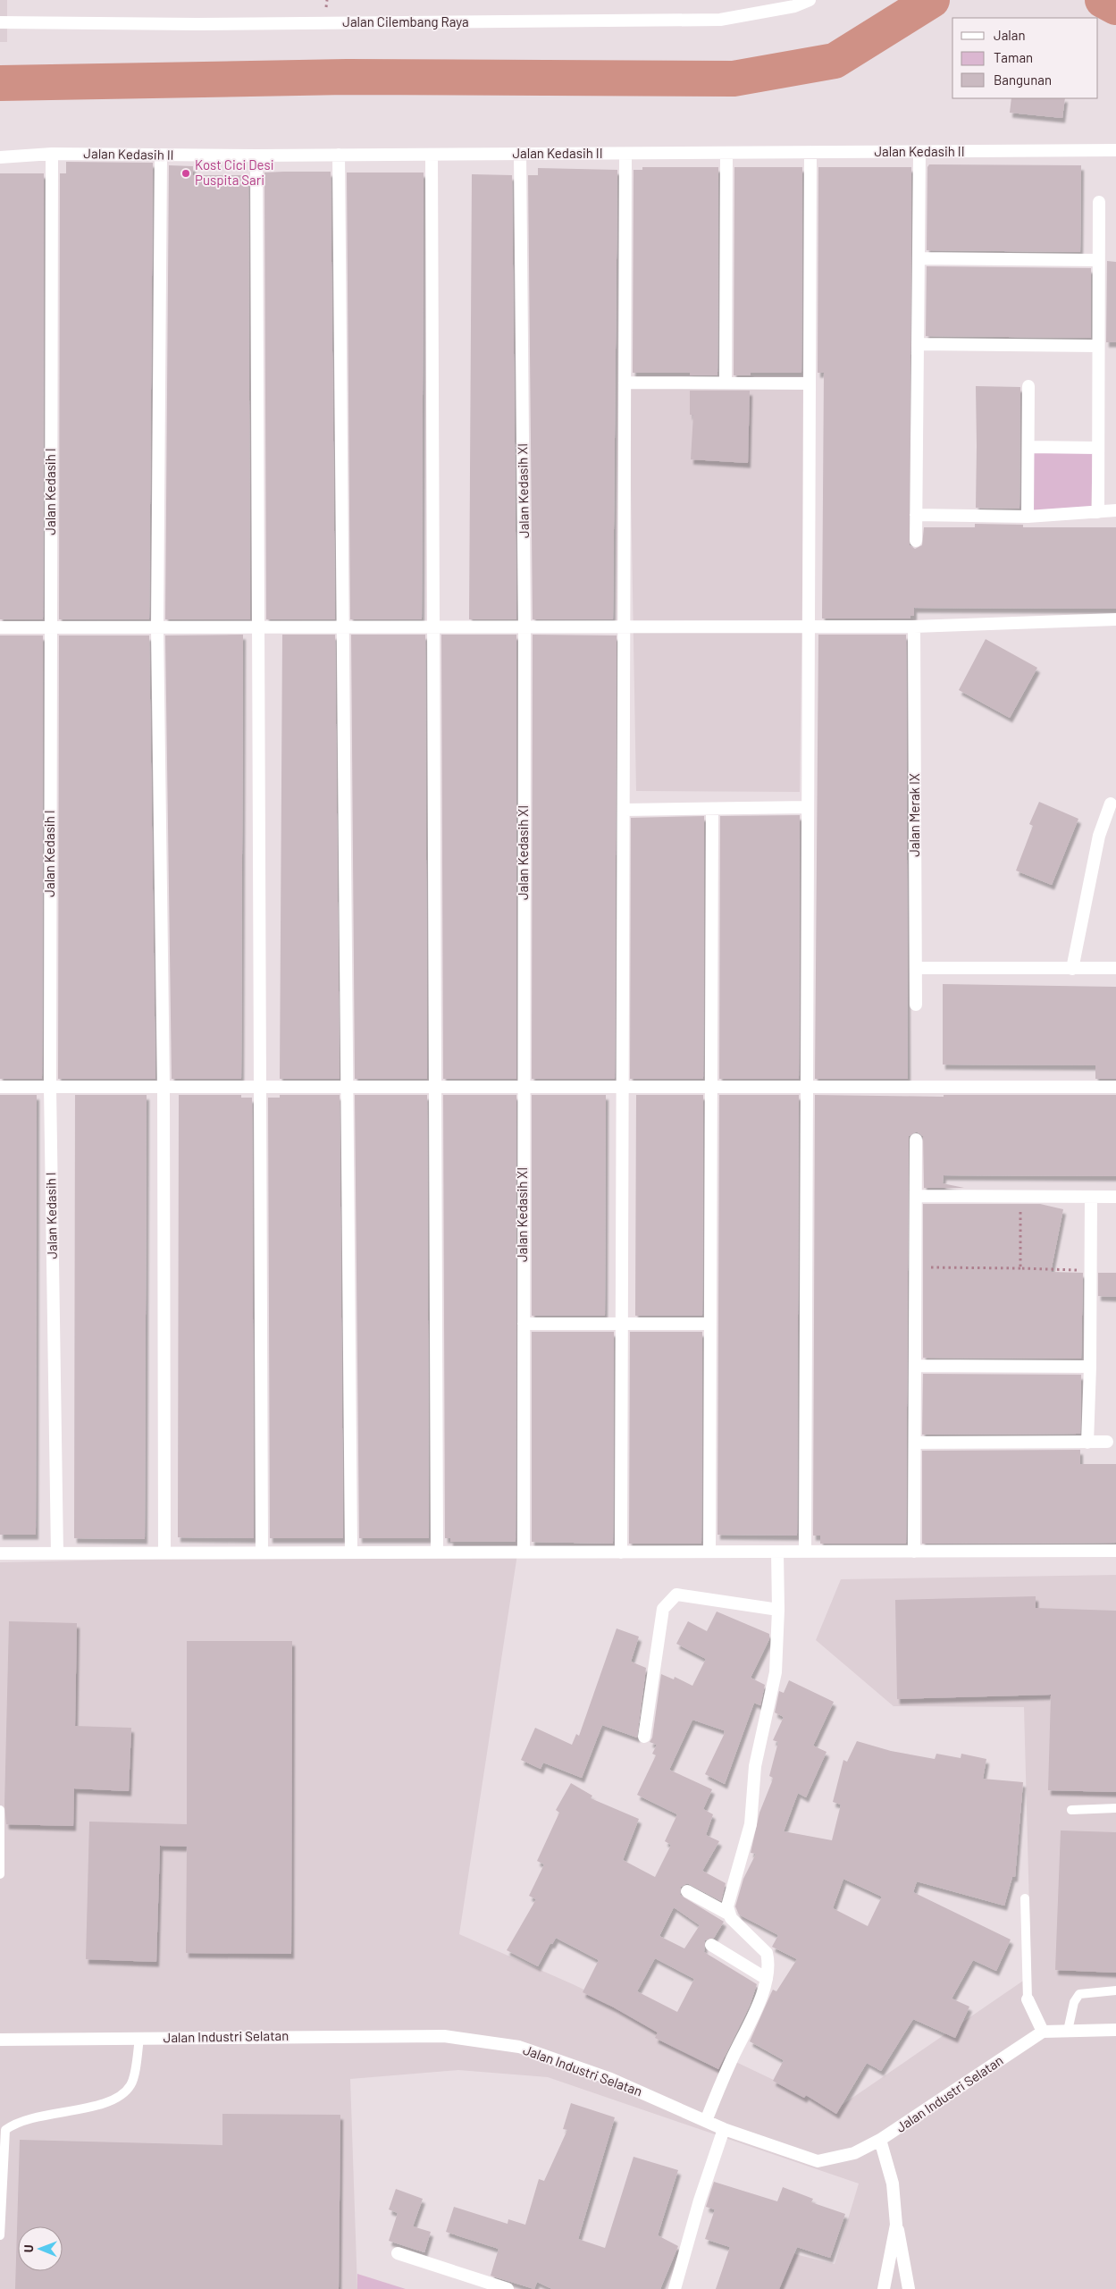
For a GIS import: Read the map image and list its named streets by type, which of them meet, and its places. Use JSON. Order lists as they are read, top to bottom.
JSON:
{
  "streets": {
    "street": [
      "Jalan Cilembang Raya",
      "Jalan Kedasih II",
      "Jalan Kedasih XI",
      "Jalan Kedasih I",
      "Jalan Merak IX",
      "Jalan Industri Selatan"
    ]
  },
  "crossings": [
    ["Jalan Kedasih II", "Jalan Kedasih XI"],
    ["Jalan Kedasih II", "Jalan Kedasih I"]
  ],
  "places": ["Kost Cici Desi Puspita Sari"],
  "legend": ["Jalan", "Taman", "Bangunan"],
  "north": "left"
}
